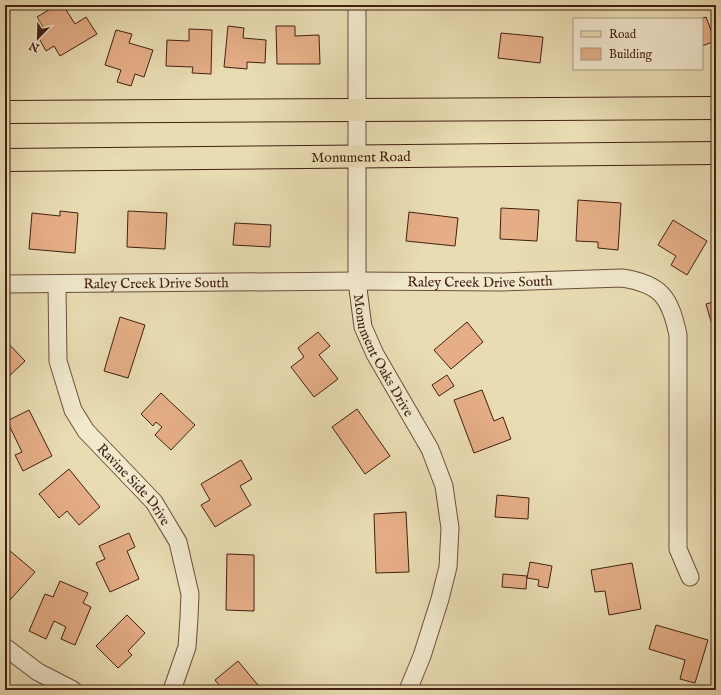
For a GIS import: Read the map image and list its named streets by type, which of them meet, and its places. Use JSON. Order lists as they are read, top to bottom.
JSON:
{
  "streets": {
    "main road": ["Monument Road"],
    "street": ["Raley Creek Drive South", "Monument Oaks Drive", "Ravine Side Drive"]
  },
  "crossings": [
    ["Monument Road", "Monument Oaks Drive"],
    ["Raley Creek Drive South", "Monument Oaks Drive"],
    ["Raley Creek Drive South", "Ravine Side Drive"]
  ],
  "legend": ["Road", "Building"],
  "north": "bottom left"
}
